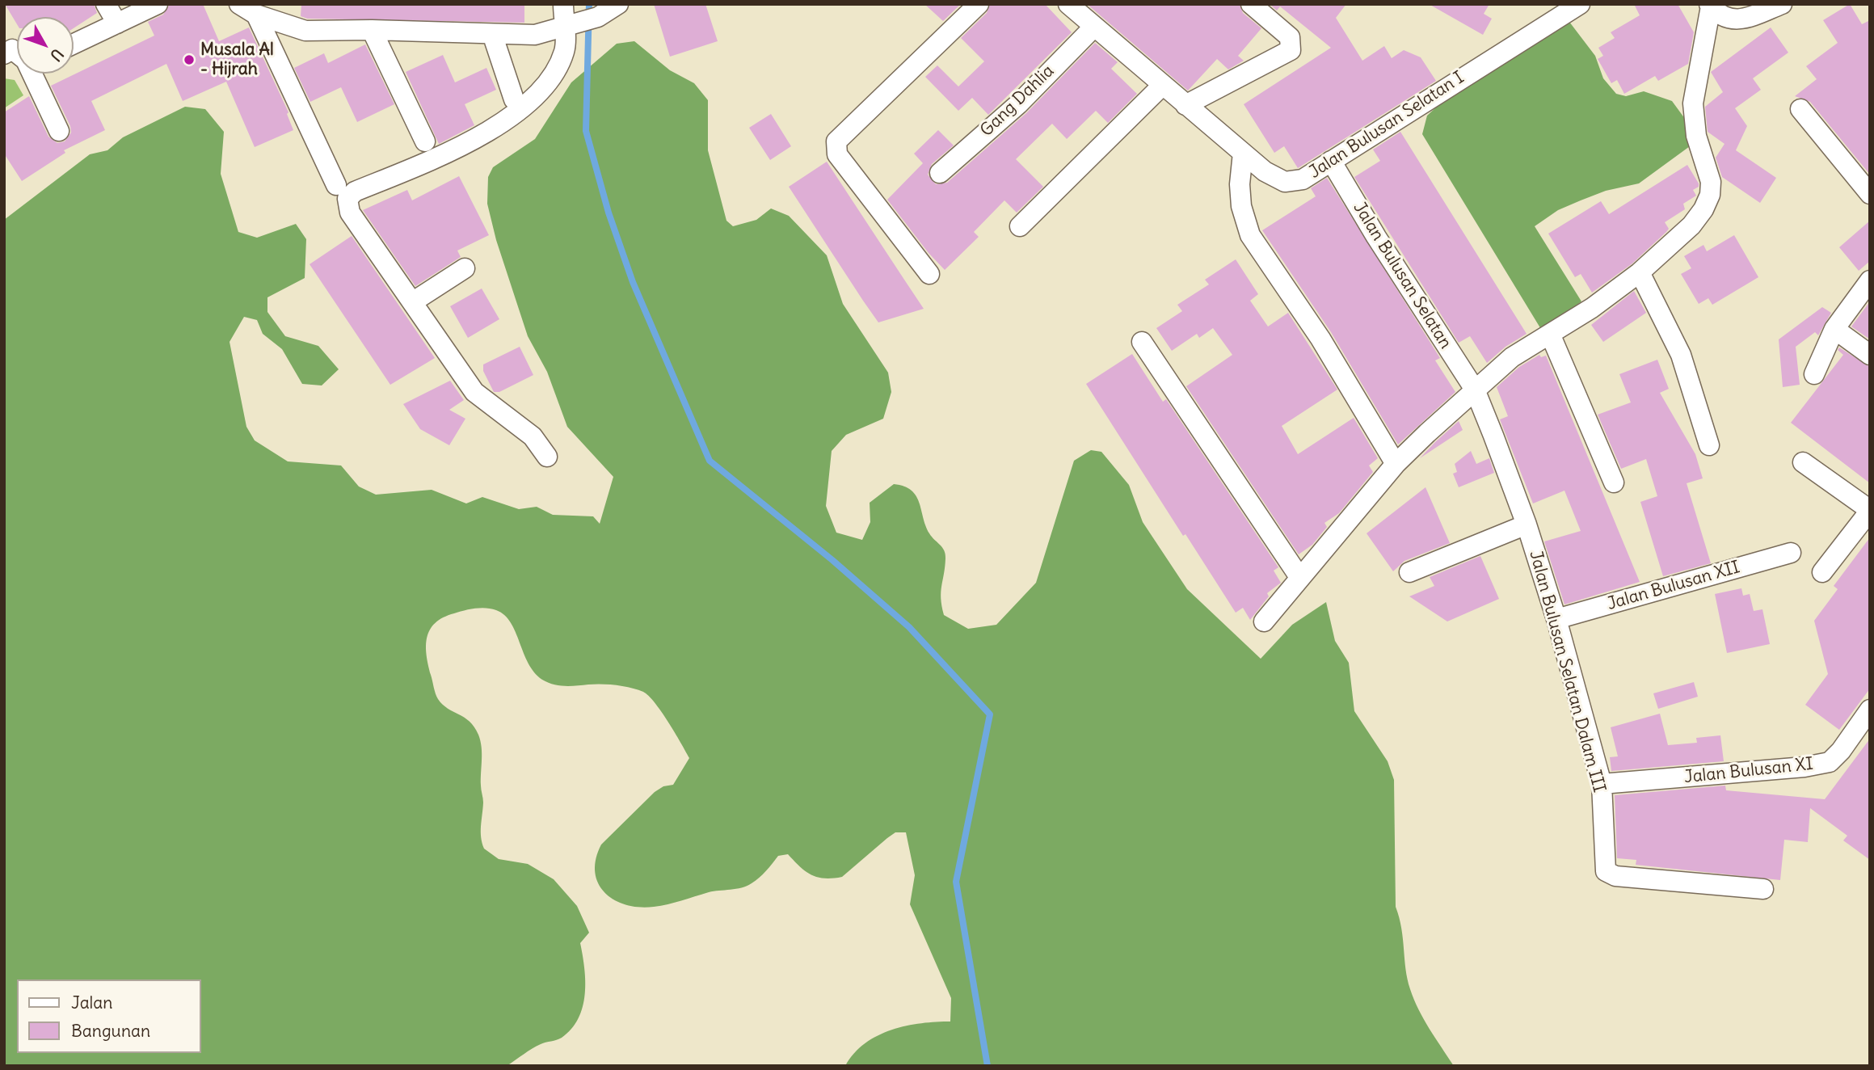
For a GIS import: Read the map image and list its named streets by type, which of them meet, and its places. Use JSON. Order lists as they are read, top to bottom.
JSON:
{
  "streets": {
    "street": [
      "Gang Dahlia",
      "Jalan Bulusan Selatan I",
      "Jalan Bulusan Selatan",
      "Jalan Bulusan XII",
      "Jalan Bulusan Selatan Dalam III",
      "Jalan Bulusan XI"
    ]
  },
  "crossings": [
    ["Gang Dahlia", "Jalan Bulusan Selatan I"],
    ["Jalan Bulusan Selatan I", "Jalan Bulusan Selatan"],
    ["Jalan Bulusan Selatan", "Jalan Bulusan Selatan Dalam III"],
    ["Jalan Bulusan XII", "Jalan Bulusan Selatan Dalam III"],
    ["Jalan Bulusan Selatan Dalam III", "Jalan Bulusan XI"]
  ],
  "places": ["Musala Al - Hijrah"],
  "legend": ["Jalan", "Bangunan"],
  "north": "bottom right"
}
